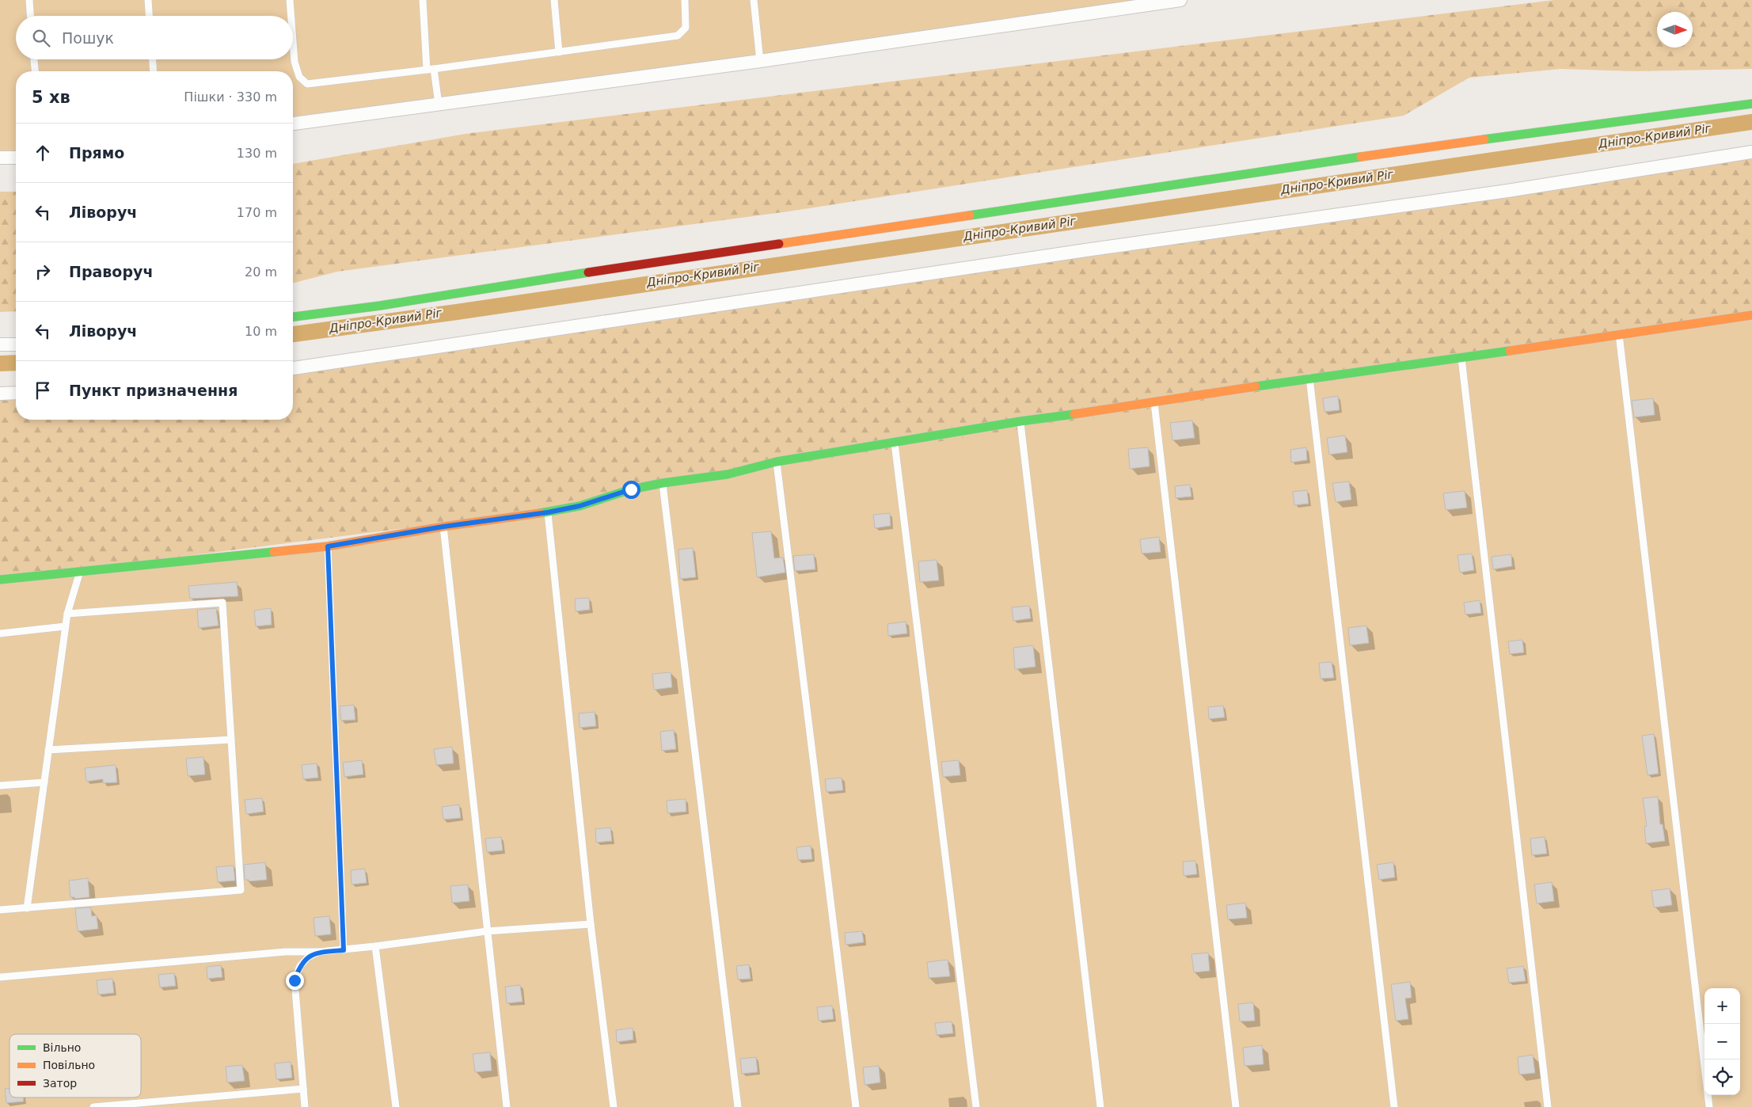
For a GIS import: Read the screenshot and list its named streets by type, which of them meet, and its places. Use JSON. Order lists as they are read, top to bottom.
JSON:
{
  "water": ["Дніпро-Кривий Ріг"],
  "legend": ["Вільно", "Повільно", "Затор"],
  "north": "right",
  "page": {
    "search": "Пошук",
    "heading": ["5 хв", "Пішки · 330 m"],
    "list": [
      ["Прямо", "130 m"],
      ["Ліворуч", "170 m"],
      ["Праворуч", "20 m"],
      ["Ліворуч", "10 m"],
      "Пункт призначення"
    ],
    "map_buttons": ["+", "−"]
  }
}
